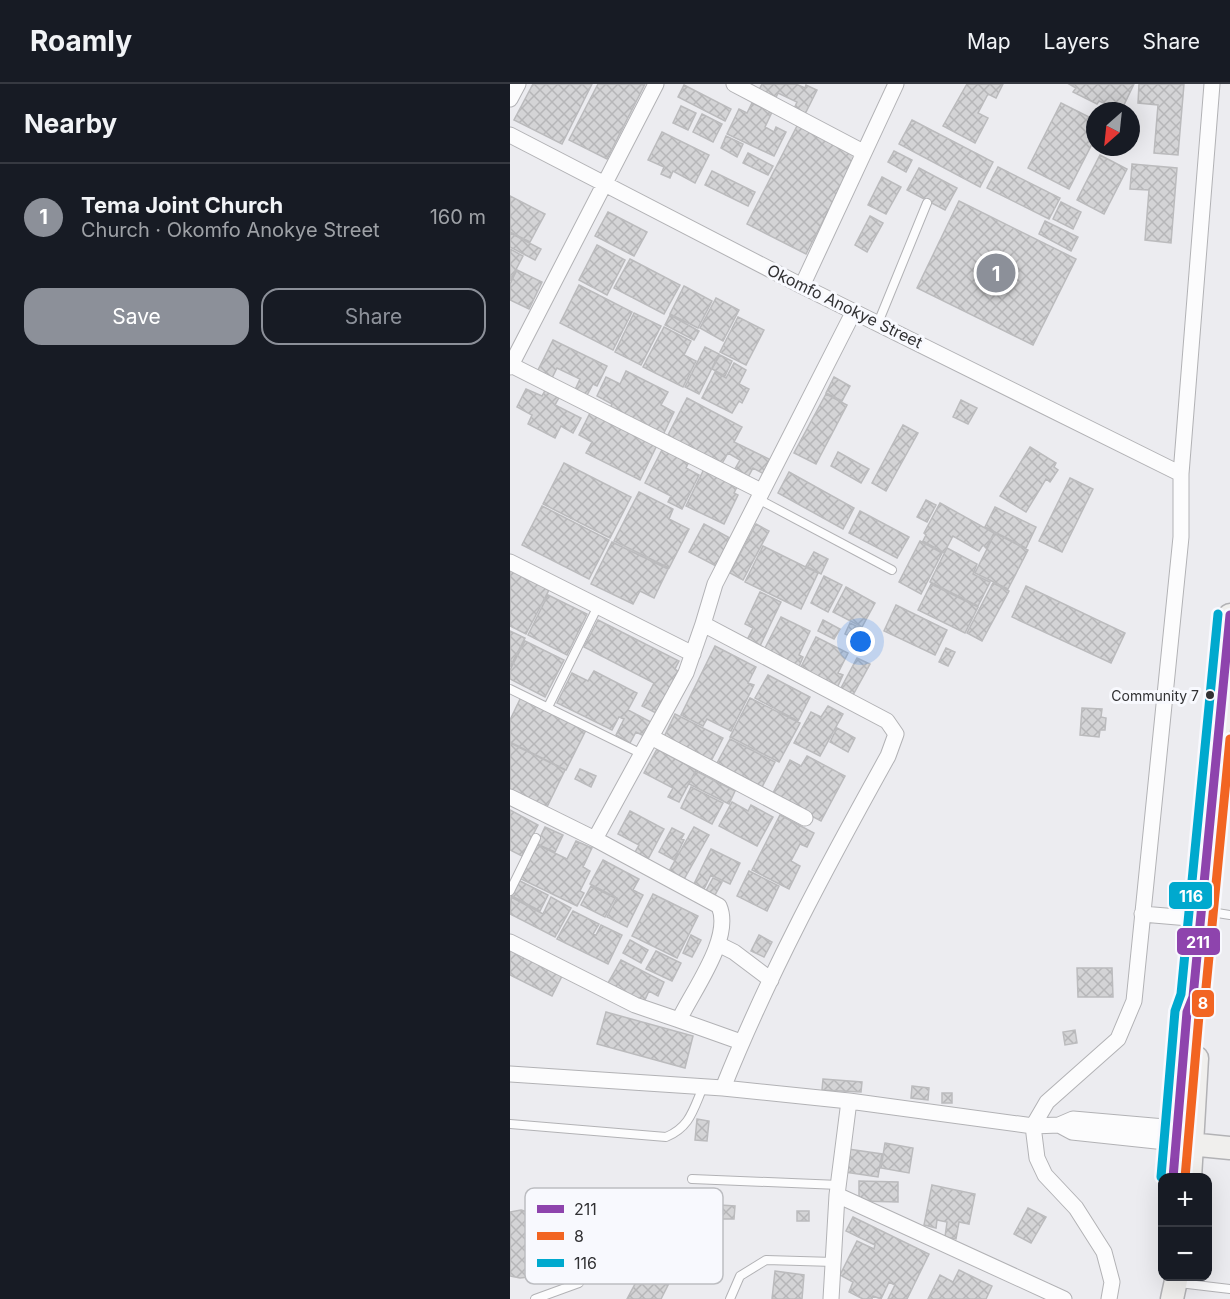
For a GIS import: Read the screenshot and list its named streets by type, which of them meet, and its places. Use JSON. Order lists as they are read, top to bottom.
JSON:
{
  "streets": {
    "street": ["Okomfo Anokye Street"]
  },
  "places": ["Community 7"],
  "lines": ["transit line 116", "transit line 211", "transit line 8"],
  "legend": ["211", "8", "116"],
  "north": "bottom left",
  "page": {
    "header": "Roamly",
    "nav": ["Map", "Layers", "Share"],
    "heading": "Nearby",
    "list": [
      {
        "mark": "1",
        "name": "Tema Joint Church",
        "note": "Church · Okomfo Anokye Street",
        "value": "160 m"
      }
    ],
    "pins": "1",
    "buttons": ["Save", "Share"],
    "map_buttons": ["+", "−"]
  }
}
